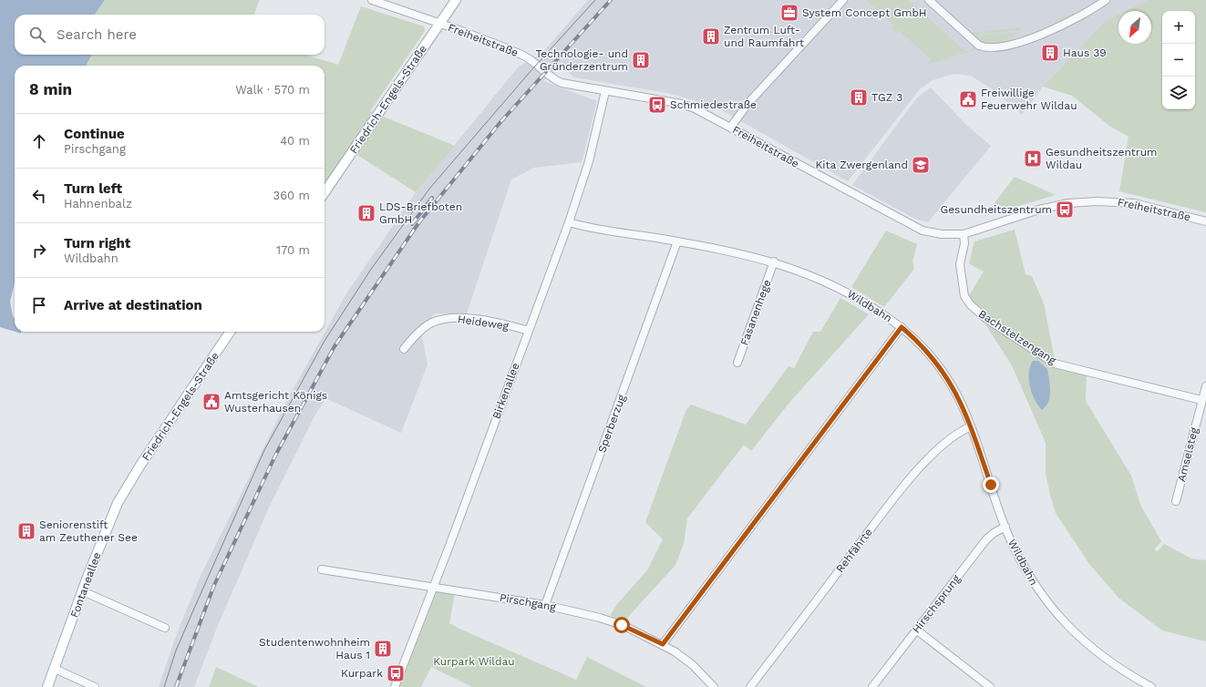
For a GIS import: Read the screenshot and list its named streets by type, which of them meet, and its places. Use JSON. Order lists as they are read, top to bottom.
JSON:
{
  "streets": {
    "main road": ["Friedrich-Engels-Straße", "Fontaneallee"],
    "street": [
      "Freiheitstraße",
      "Wildbahn",
      "Fasanenhege",
      "Heideweg",
      "Bachstelzengang",
      "Birkenallee",
      "Sperberzug",
      "Amselsteg",
      "Rehfährte",
      "Pirschgang",
      "Hirschsprung"
    ]
  },
  "crossings": [
    ["Freiheitstraße", "Friedrich-Engels-Straße"],
    ["Freiheitstraße", "Bachstelzengang"],
    ["Freiheitstraße", "Birkenallee"],
    ["Friedrich-Engels-Straße", "Fontaneallee"],
    ["Wildbahn", "Fasanenhege"],
    ["Wildbahn", "Birkenallee"],
    ["Wildbahn", "Sperberzug"],
    ["Wildbahn", "Rehfährte"],
    ["Wildbahn", "Hirschsprung"],
    ["Heideweg", "Birkenallee"],
    ["Bachstelzengang", "Amselsteg"],
    ["Birkenallee", "Pirschgang"],
    ["Sperberzug", "Pirschgang"]
  ],
  "parks": ["Kurpark Wildau"],
  "places": {
    "office": ["System Concept GmbH"],
    "building": [
      "Zentrum Luft- und Raumfahrt",
      "Haus 39",
      "Technologie- und Gründerzentrum",
      "TGZ 3",
      "LDS-Briefboten GmbH",
      "Seniorenstift am Zeuthener See",
      "Studentenwohnheim Haus 1"
    ],
    "public building": ["Freiwillige Feuerwehr Wildau", "Amtsgericht Königs Wusterhausen"],
    "bus stop": ["Schmiedestraße", "Gesundheitszentrum", "Kurpark"],
    "hospital": ["Gesundheitszentrum Wildau"],
    "school or university": ["Kita Zwergenland"]
  },
  "north": "bottom left",
  "page": {
    "map_buttons": ["+", "−"],
    "search": "Search here",
    "heading": ["8 min", "Walk · 570 m"],
    "list": [
      ["Continue", "Pirschgang", "40 m"],
      ["Turn left", "Hahnenbalz", "360 m"],
      ["Turn right", "Wildbahn", "170 m"],
      "Arrive at destination"
    ]
  }
}
